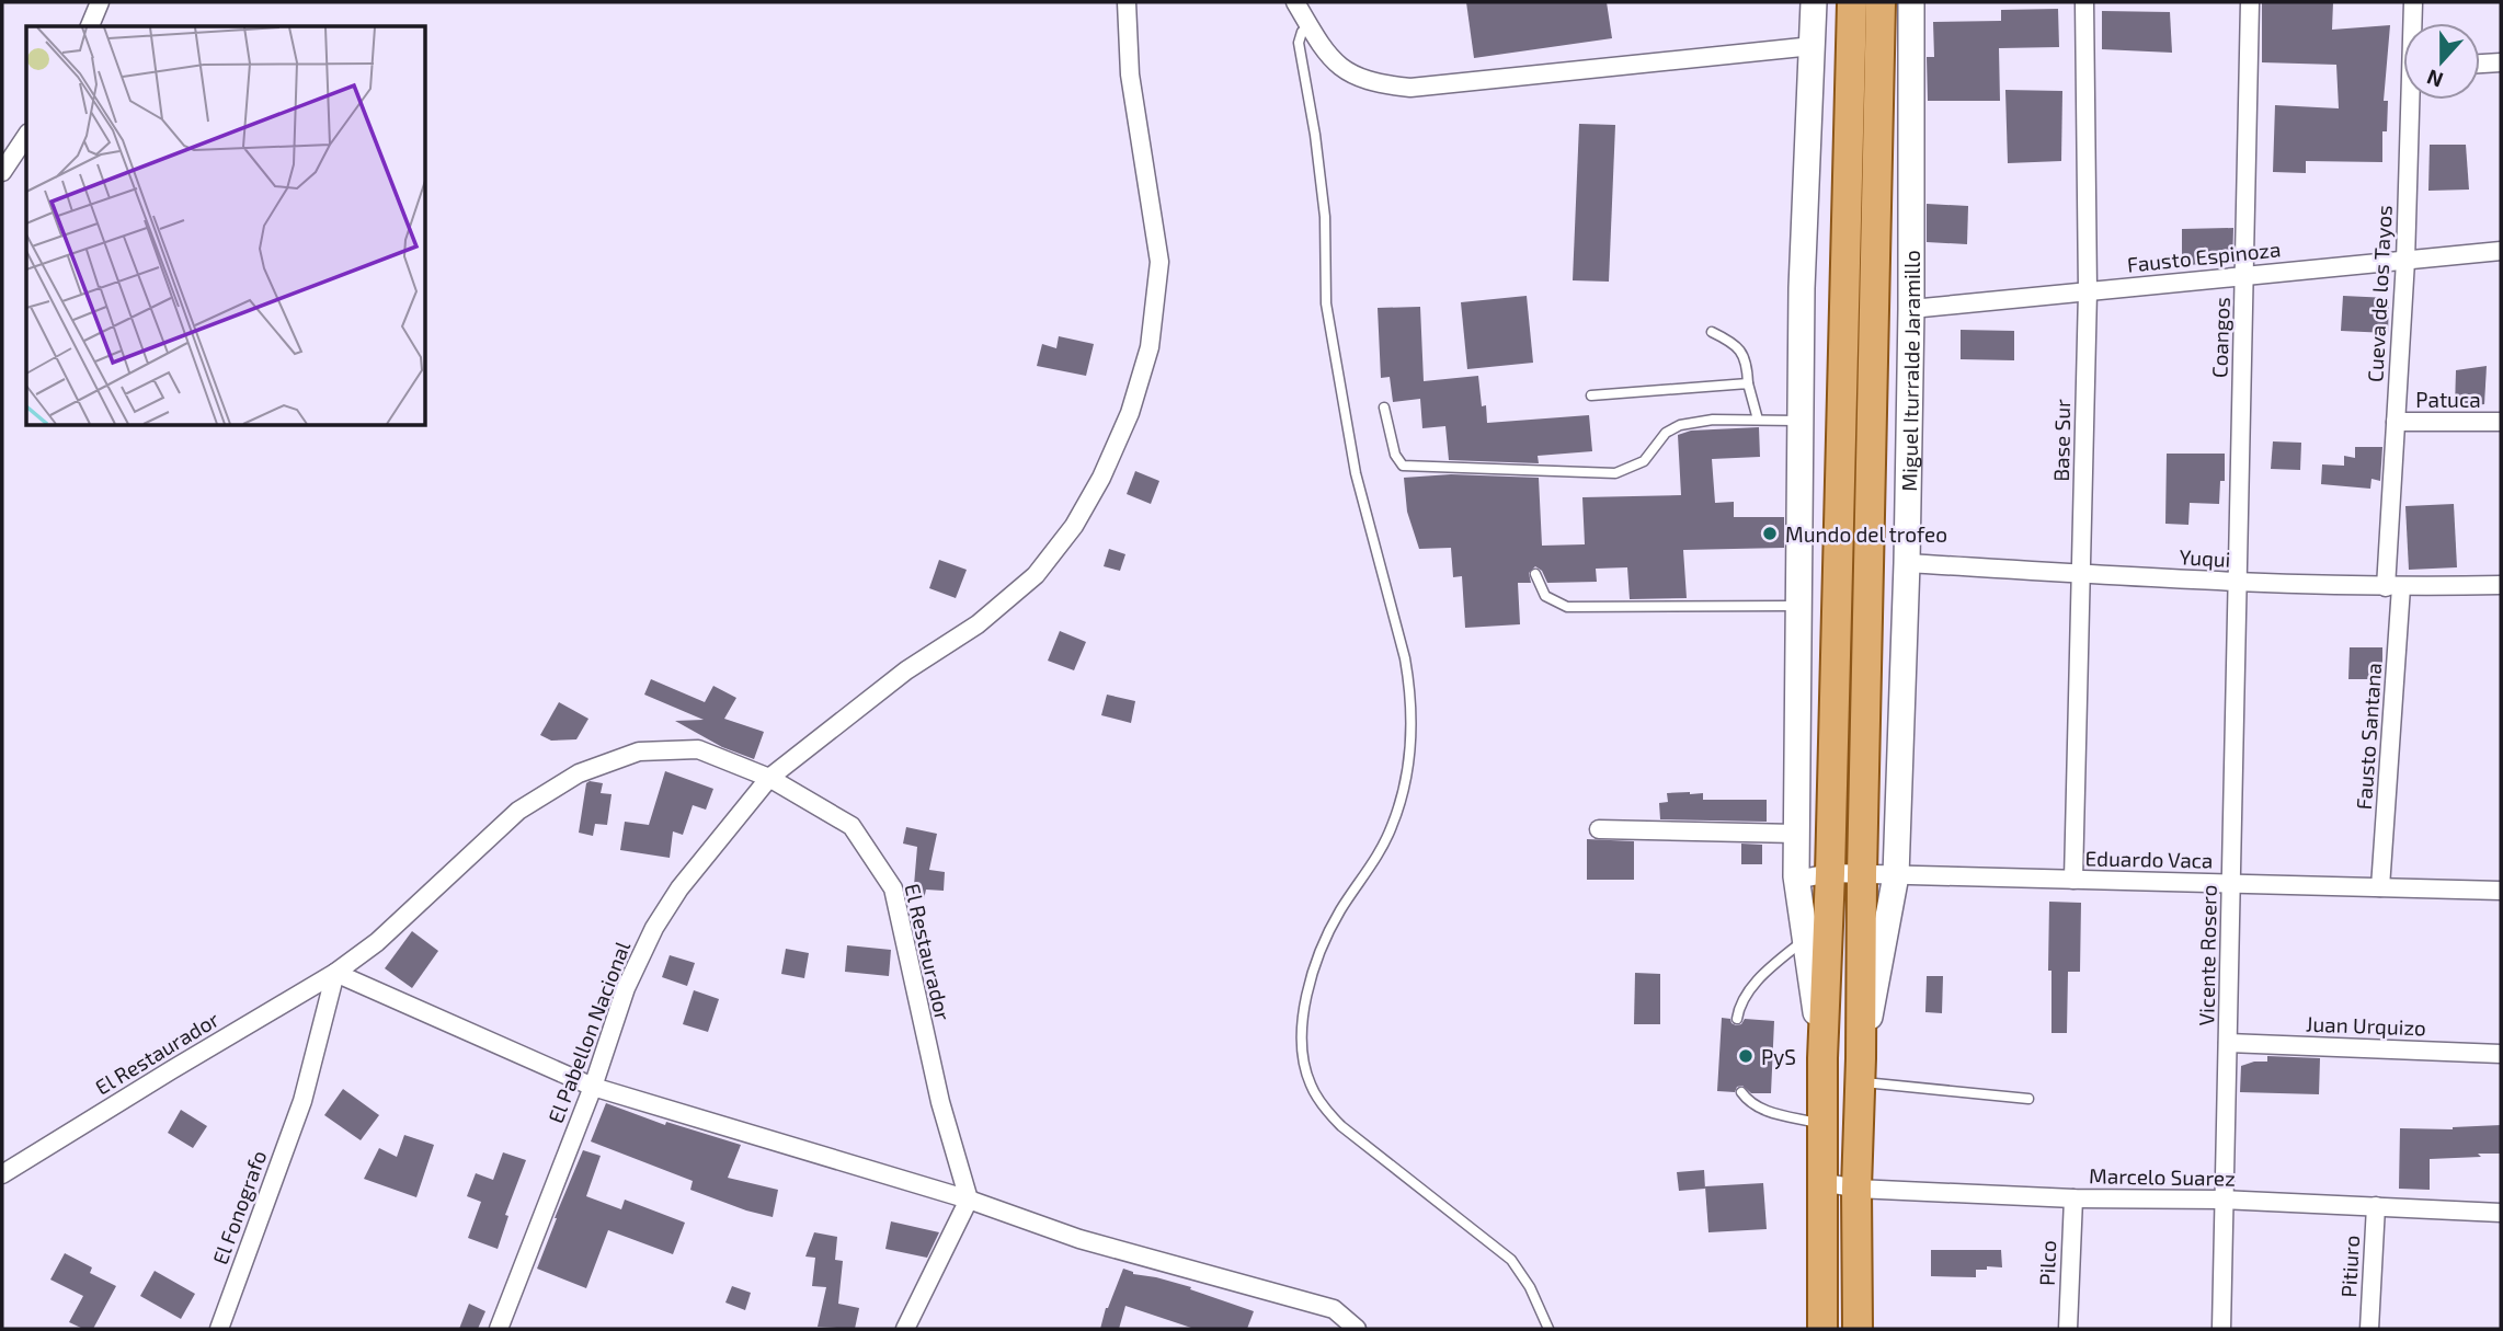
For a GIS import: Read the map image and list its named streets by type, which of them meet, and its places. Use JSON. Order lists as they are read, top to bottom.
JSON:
{
  "streets": {
    "main road": ["Miguel Iturralde Jaramillo"],
    "street": [
      "Fausto Espinoza",
      "Cueva de los Tayos",
      "Coangos",
      "Patuca",
      "Base Sur",
      "Yuqui",
      "Fausto Santana",
      "Eduardo Vaca",
      "El Restaurador",
      "Vicente Rosero",
      "Juan Urquizo",
      "El Pabellon Nacional",
      "Marcelo Suarez",
      "El Fonografo",
      "Pilco",
      "Pitiuro"
    ]
  },
  "crossings": [
    ["Fausto Espinoza", "Cueva de los Tayos"],
    ["Fausto Espinoza", "Coangos"],
    ["Fausto Espinoza", "Miguel Iturralde Jaramillo"],
    ["Fausto Espinoza", "Base Sur"],
    ["Cueva de los Tayos", "Patuca"],
    ["Cueva de los Tayos", "Yuqui"],
    ["Cueva de los Tayos", "Fausto Santana"],
    ["Coangos", "Yuqui"],
    ["Coangos", "Vicente Rosero"],
    ["Miguel Iturralde Jaramillo", "Yuqui"],
    ["Miguel Iturralde Jaramillo", "Eduardo Vaca"],
    ["Miguel Iturralde Jaramillo", "Marcelo Suarez"],
    ["Base Sur", "Yuqui"],
    ["Base Sur", "Eduardo Vaca"],
    ["Yuqui", "Fausto Santana"],
    ["Yuqui", "Vicente Rosero"],
    ["Fausto Santana", "Eduardo Vaca"],
    ["Eduardo Vaca", "Vicente Rosero"],
    ["El Restaurador", "El Pabellon Nacional"],
    ["El Restaurador", "El Fonografo"],
    ["Vicente Rosero", "Juan Urquizo"],
    ["Vicente Rosero", "Marcelo Suarez"],
    ["Marcelo Suarez", "Pilco"],
    ["Marcelo Suarez", "Pitiuro"]
  ],
  "places": ["Mundo del trofeo", "PyS"],
  "north": "bottom"
}
